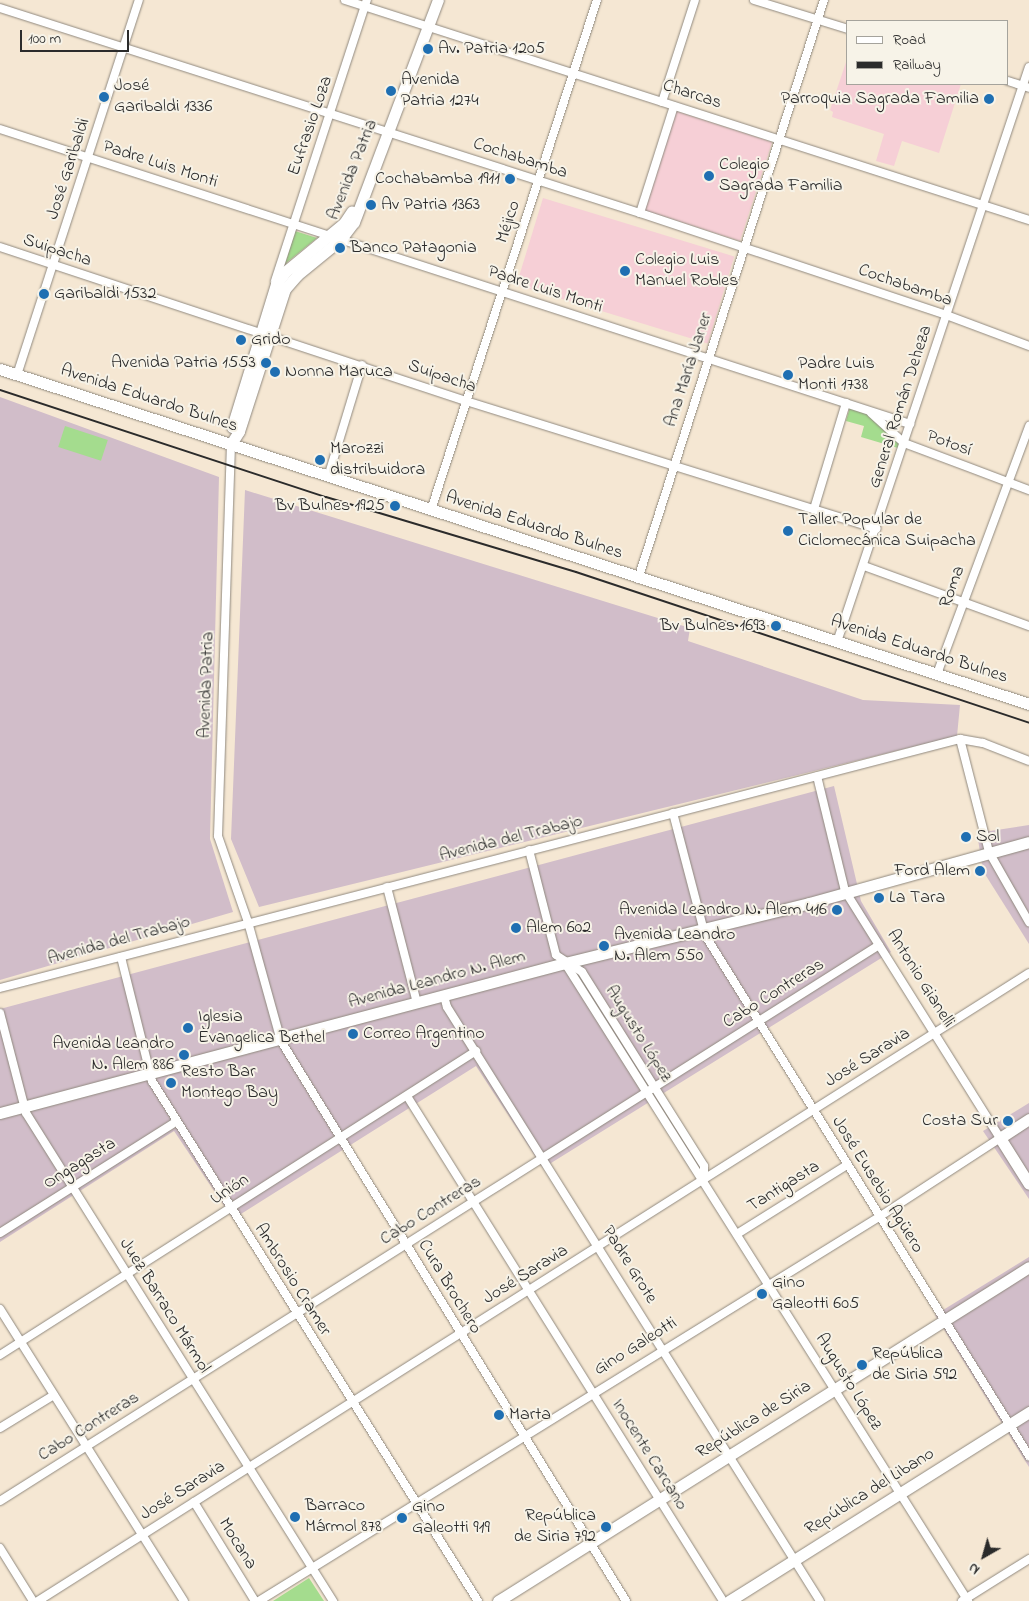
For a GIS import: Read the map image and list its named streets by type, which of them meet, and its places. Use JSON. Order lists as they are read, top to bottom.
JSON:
{
  "streets": {
    "main road": [
      "Avenida Patria",
      "Avenida Eduardo Bulnes",
      "Antonio Gianelli",
      "Avenida Leandro N. Alem",
      "Gino Galeotti",
      "República de Siria",
      "República del Libano"
    ],
    "street": [
      "Charcas",
      "Eufrasio Loza",
      "Cochabamba",
      "Padre Luis Monti",
      "José Garibaldi",
      "Méjico",
      "Suipacha",
      "Ana María Janer",
      "General Román Deheza",
      "Potosí",
      "Roma",
      "Avenida del Trabajo",
      "Cabo Contreras",
      "Augusto López",
      "José Saravia",
      "Ongagasta",
      "José Eusebio Agüero",
      "Tantigasta",
      "Unión",
      "Padre Grote",
      "Ambrosio Cramer",
      "Cura Brochero",
      "Juez Barraco Mármol",
      "Inocente Carcano",
      "Mocana"
    ]
  },
  "crossings": [
    ["Charcas", "Eufrasio Loza"],
    ["Charcas", "Avenida Patria"],
    ["Charcas", "Méjico"],
    ["Charcas", "Ana María Janer"],
    ["Charcas", "General Román Deheza"],
    ["Eufrasio Loza", "Cochabamba"],
    ["Eufrasio Loza", "Padre Luis Monti"],
    ["Eufrasio Loza", "Avenida Patria"],
    ["Cochabamba", "José Garibaldi"],
    ["Cochabamba", "Avenida Patria"],
    ["Cochabamba", "Méjico"],
    ["Cochabamba", "Ana María Janer"],
    ["Cochabamba", "General Román Deheza"],
    ["Padre Luis Monti", "José Garibaldi"],
    ["Padre Luis Monti", "Avenida Patria"],
    ["Padre Luis Monti", "Méjico"],
    ["Padre Luis Monti", "Ana María Janer"],
    ["Padre Luis Monti", "General Román Deheza"],
    ["Padre Luis Monti", "Potosí"],
    ["José Garibaldi", "Suipacha"],
    ["José Garibaldi", "Avenida Eduardo Bulnes"],
    ["Avenida Patria", "Suipacha"],
    ["Avenida Patria", "Avenida Eduardo Bulnes"],
    ["Avenida Patria", "Avenida del Trabajo"],
    ["Avenida Patria", "Cura Brochero"],
    ["Méjico", "Suipacha"],
    ["Méjico", "Avenida Eduardo Bulnes"],
    ["Suipacha", "Ana María Janer"],
    ["Suipacha", "General Román Deheza"],
    ["Ana María Janer", "Avenida Eduardo Bulnes"],
    ["Avenida Eduardo Bulnes", "General Román Deheza"],
    ["Avenida Eduardo Bulnes", "Roma"],
    ["General Román Deheza", "Potosí"],
    ["Potosí", "Roma"],
    ["Avenida del Trabajo", "Antonio Gianelli"],
    ["Avenida del Trabajo", "Augusto López"],
    ["Avenida del Trabajo", "José Eusebio Agüero"],
    ["Avenida del Trabajo", "Ambrosio Cramer"],
    ["Avenida del Trabajo", "Cura Brochero"],
    ["Antonio Gianelli", "Avenida Leandro N. Alem"],
    ["Antonio Gianelli", "Cabo Contreras"],
    ["Antonio Gianelli", "José Saravia"],
    ["Antonio Gianelli", "Gino Galeotti"],
    ["Avenida Leandro N. Alem", "Augusto López"],
    ["Avenida Leandro N. Alem", "José Eusebio Agüero"],
    ["Avenida Leandro N. Alem", "Padre Grote"],
    ["Avenida Leandro N. Alem", "Ambrosio Cramer"],
    ["Avenida Leandro N. Alem", "Cura Brochero"],
    ["Avenida Leandro N. Alem", "Juez Barraco Mármol"],
    ["Cabo Contreras", "Augusto López"],
    ["Cabo Contreras", "José Eusebio Agüero"],
    ["Cabo Contreras", "Padre Grote"],
    ["Cabo Contreras", "Ambrosio Cramer"],
    ["Cabo Contreras", "Cura Brochero"],
    ["Cabo Contreras", "Juez Barraco Mármol"],
    ["Cabo Contreras", "Inocente Carcano"],
    ["Augusto López", "José Saravia"],
    ["Augusto López", "Tantigasta"],
    ["Augusto López", "Gino Galeotti"],
    ["Augusto López", "República de Siria"],
    ["Augusto López", "República del Libano"],
    ["José Saravia", "José Eusebio Agüero"],
    ["José Saravia", "Padre Grote"],
    ["José Saravia", "Ambrosio Cramer"],
    ["José Saravia", "Cura Brochero"],
    ["José Saravia", "Juez Barraco Mármol"],
    ["José Saravia", "Inocente Carcano"],
    ["José Saravia", "Mocana"],
    ["Ongagasta", "Ambrosio Cramer"],
    ["Ongagasta", "Juez Barraco Mármol"],
    ["José Eusebio Agüero", "Tantigasta"],
    ["José Eusebio Agüero", "Gino Galeotti"],
    ["José Eusebio Agüero", "República de Siria"],
    ["José Eusebio Agüero", "República del Libano"],
    ["Unión", "Padre Grote"],
    ["Unión", "Ambrosio Cramer"],
    ["Unión", "Cura Brochero"],
    ["Unión", "Juez Barraco Mármol"],
    ["Unión", "Inocente Carcano"],
    ["Padre Grote", "Gino Galeotti"],
    ["Padre Grote", "República de Siria"],
    ["Padre Grote", "República del Libano"],
    ["Ambrosio Cramer", "Gino Galeotti"],
    ["Cura Brochero", "Gino Galeotti"],
    ["Cura Brochero", "República de Siria"],
    ["Juez Barraco Mármol", "Gino Galeotti"],
    ["Gino Galeotti", "Inocente Carcano"],
    ["República de Siria", "Inocente Carcano"]
  ],
  "places": [
    "Av. Patria 1205",
    "Avenida Patria 1274",
    "José Garibaldi 1336",
    "Parroquia Sagrada Familia",
    "Colegio Sagrada Familia",
    "Cochabamba 1911",
    "Av Patria 1363",
    "Banco Patagonia",
    "Colegio Luis Manuel Robles",
    "Garibaldi 1532",
    "Grido",
    "Avenida Patria 1553",
    "Nonna Maruca",
    "Padre Luis Monti 1738",
    "Marozzi distribuidora",
    "Bv Bulnes 1925",
    "Taller Popular de Ciclomecánica Suipacha",
    "Bv Bulnes 1693",
    "Sol",
    "Ford Alem",
    "La Tara",
    "Avenida Leandro N. Alem 416",
    "Alem 602",
    "Avenida Leandro N. Alem 550",
    "Iglesia Evangelica Bethel",
    "Correo Argentino",
    "Avenida Leandro N. Alem 886",
    "Resto Bar Montego Bay",
    "Costa Sur",
    "Gino Galeotti 605",
    "República de Siria 592",
    "Marta",
    "Barraco Mármol 878",
    "Gino Galeotti 919",
    "República de Siria 792"
  ],
  "legend": ["Road", "Railway"],
  "scale_bar": "100 m",
  "north": "bottom left"
}
